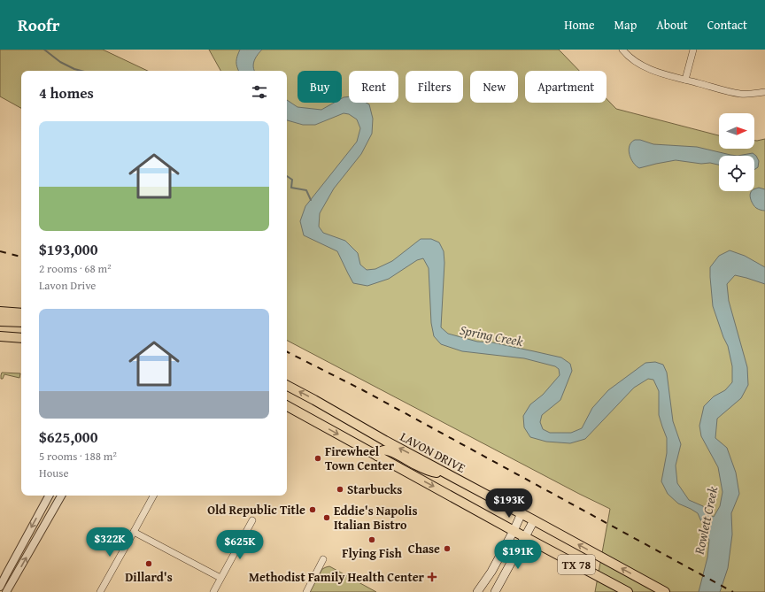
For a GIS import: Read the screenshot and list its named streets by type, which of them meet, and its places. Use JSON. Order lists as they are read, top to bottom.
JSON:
{
  "streets": {
    "main road": ["LAVON DRIVE", "TX 78"]
  },
  "water": ["Spring Creek", "Rowlett Creek"],
  "places": {
    "other": [
      "Firewheel Town Center",
      "Starbucks",
      "Old Republic Title",
      "Eddie's Napolis Italian Bistro",
      "Flying Fish",
      "Chase",
      "Dillard's"
    ],
    "health": ["Methodist Family Health Center"]
  },
  "north": "right",
  "page": {
    "header": "Roofr",
    "nav": [
      "Home",
      "Map",
      "About",
      "Contact"
    ],
    "chip": [
      "Buy",
      "Rent",
      "Filters",
      "New",
      "Apartment"
    ],
    "heading": "4 homes",
    "list": [
      {
        "name": "$193,000",
        "note": "2 rooms · 68 m² · Lavon Drive"
      },
      {
        "name": "$625,000",
        "note": "5 rooms · 188 m² · House"
      }
    ],
    "price": [
      "$193K",
      "$322K",
      "$625K",
      "$191K"
    ]
  }
}
